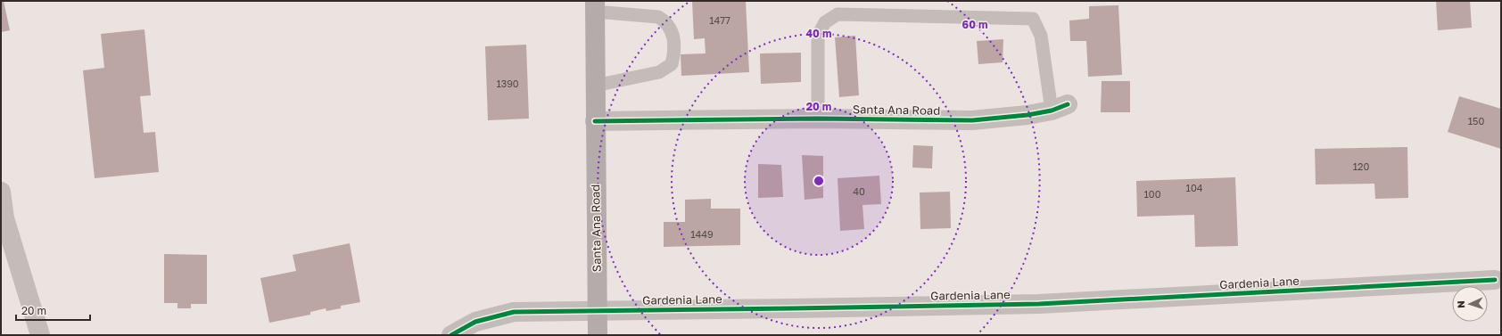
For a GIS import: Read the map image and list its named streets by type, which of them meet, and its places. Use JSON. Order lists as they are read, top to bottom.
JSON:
{
  "streets": {
    "street": ["Santa Ana Road", "Gardenia Lane"]
  },
  "crossings": [
    ["Santa Ana Road", "Gardenia Lane"]
  ],
  "house_numbers": [
    "1477",
    "1390",
    "150",
    "120",
    "104",
    "40",
    "100",
    "1449"
  ],
  "scale_bar": "20 m",
  "north": "left",
  "rings": ["60 m", "40 m", "20 m"]
}
